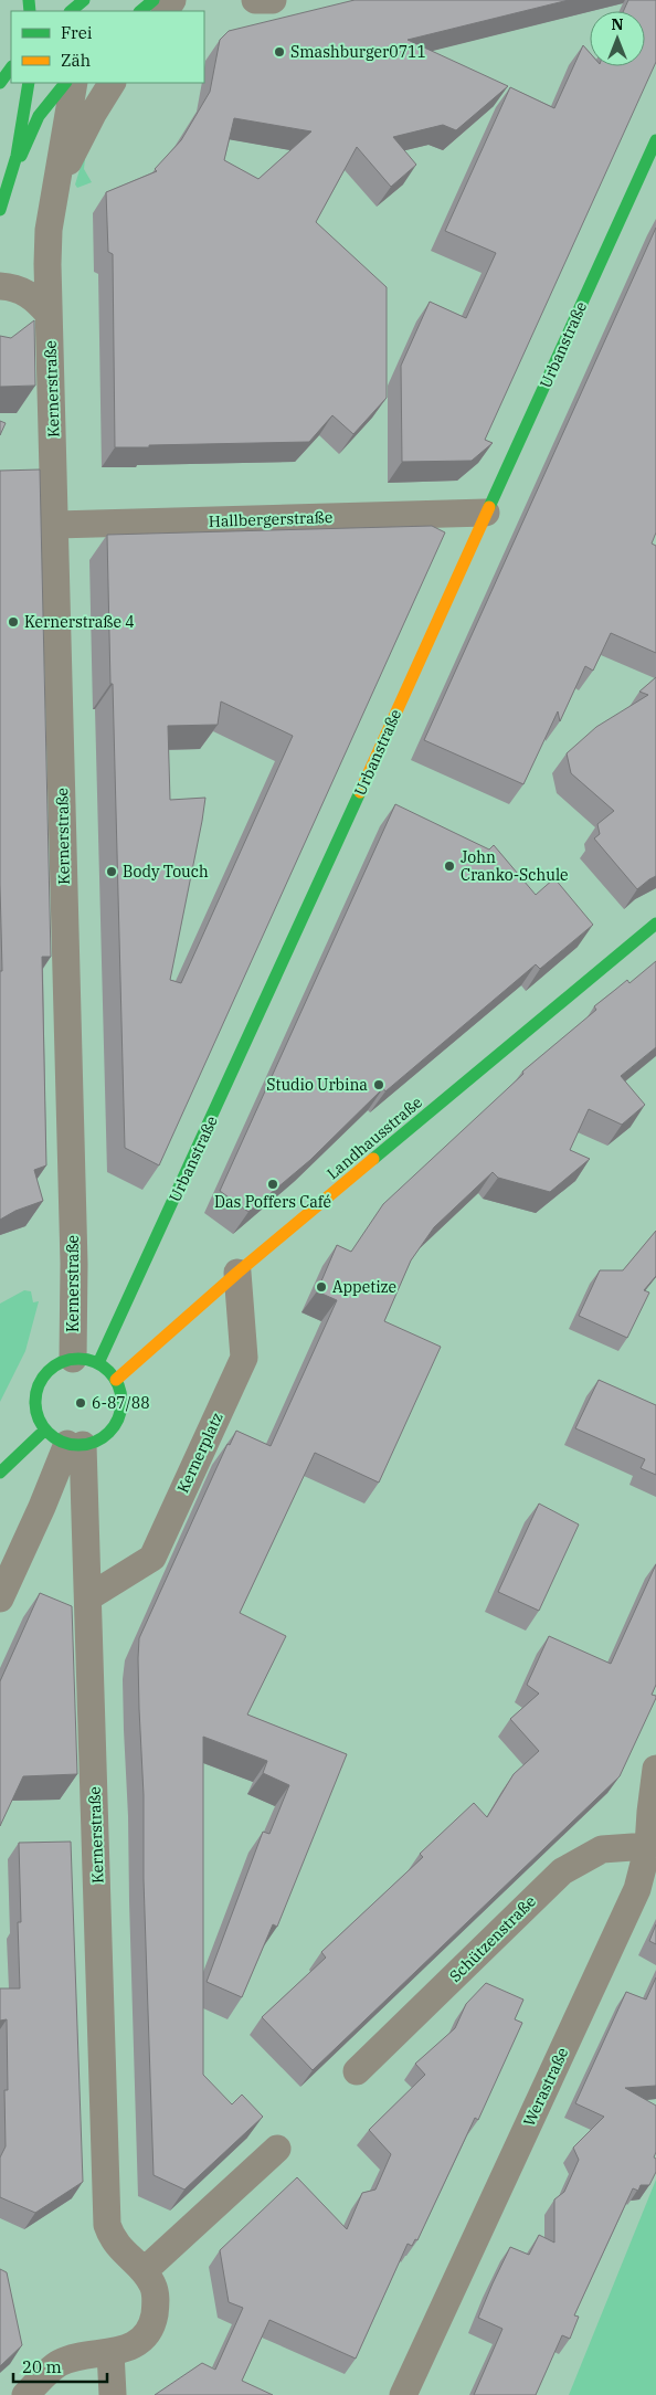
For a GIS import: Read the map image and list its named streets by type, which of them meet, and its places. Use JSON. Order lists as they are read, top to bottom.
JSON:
{
  "streets": {
    "street": [
      "Urbanstraße",
      "Kernerstraße",
      "Hallbergerstraße",
      "Landhausstraße",
      "Kernerplatz",
      "Schützenstraße",
      "Werastraße"
    ]
  },
  "crossings": [
    ["Urbanstraße", "Kernerstraße"],
    ["Urbanstraße", "Hallbergerstraße"],
    ["Urbanstraße", "Landhausstraße"],
    ["Kernerstraße", "Hallbergerstraße"],
    ["Kernerstraße", "Landhausstraße"],
    ["Kernerstraße", "Kernerplatz"],
    ["Landhausstraße", "Kernerplatz"],
    ["Schützenstraße", "Werastraße"]
  ],
  "places": [
    "Smashburger0711",
    "Kernerstraße 4",
    "John Cranko-Schule",
    "Body Touch",
    "Studio Urbina",
    "Das Poffers Café",
    "Appetize",
    "6-87/88"
  ],
  "legend": ["Frei", "Zäh"],
  "scale_bar": "20 m",
  "north": "top"
}
